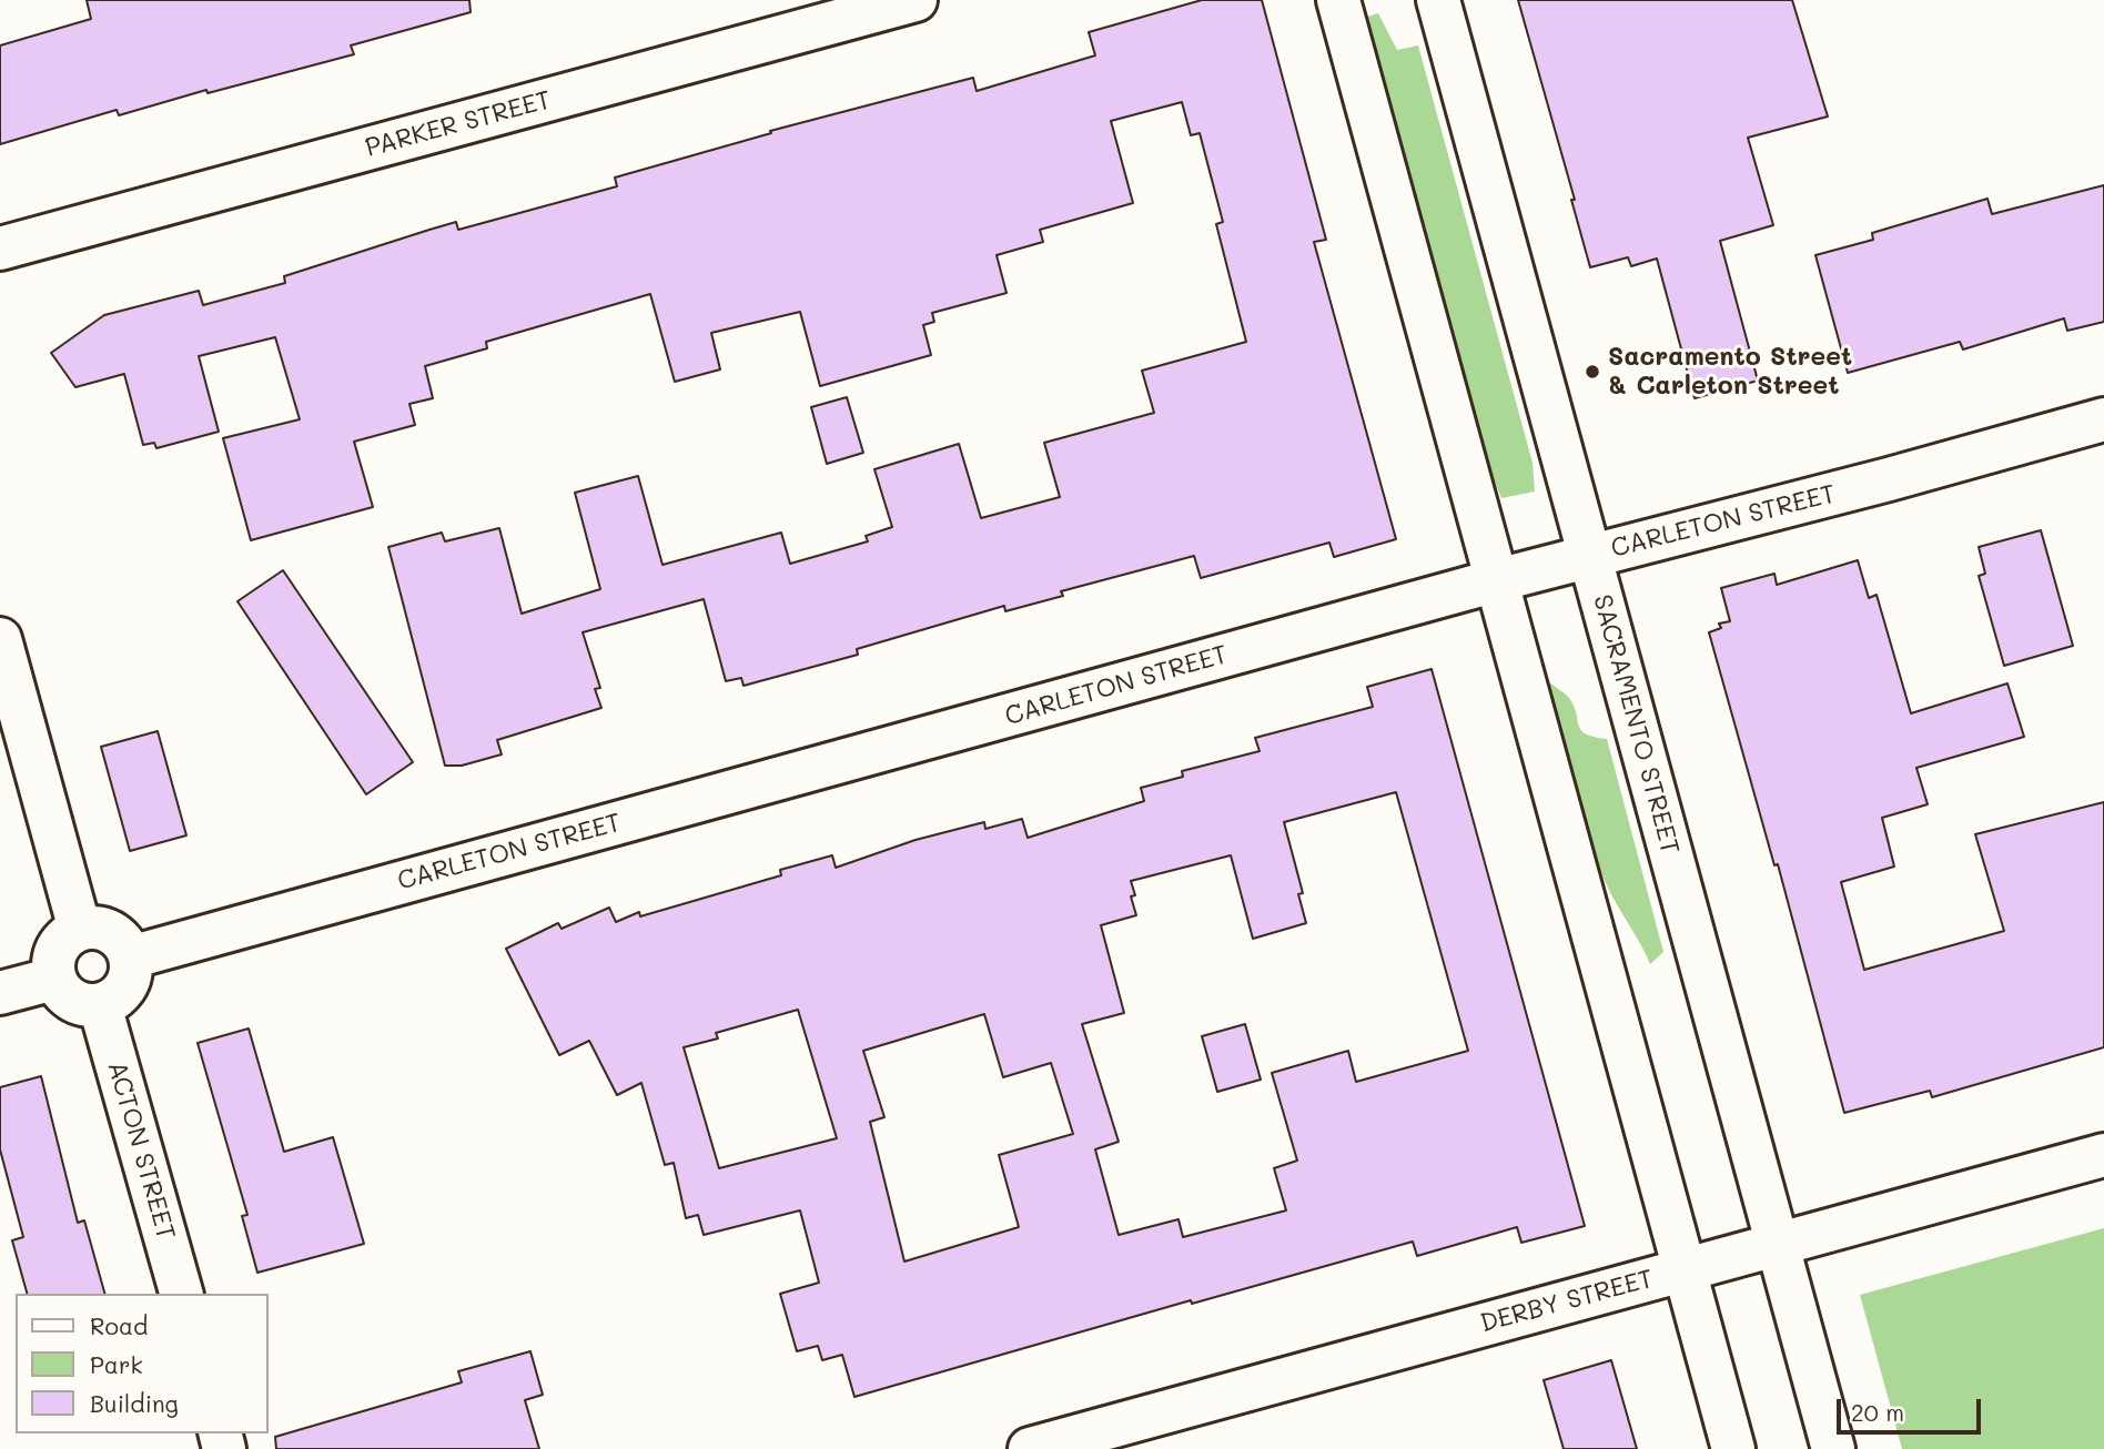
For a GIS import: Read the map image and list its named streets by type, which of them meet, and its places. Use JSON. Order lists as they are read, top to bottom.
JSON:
{
  "streets": {
    "street": [
      "PARKER STREET",
      "CARLETON STREET",
      "SACRAMENTO STREET",
      "ACTON STREET",
      "DERBY STREET"
    ]
  },
  "crossings": [
    ["CARLETON STREET", "SACRAMENTO STREET"],
    ["CARLETON STREET", "ACTON STREET"],
    ["SACRAMENTO STREET", "DERBY STREET"]
  ],
  "places": ["Sacramento Street & Carleton Street"],
  "legend": ["Road", "Park", "Building"],
  "scale_bar": "20 m"
}
